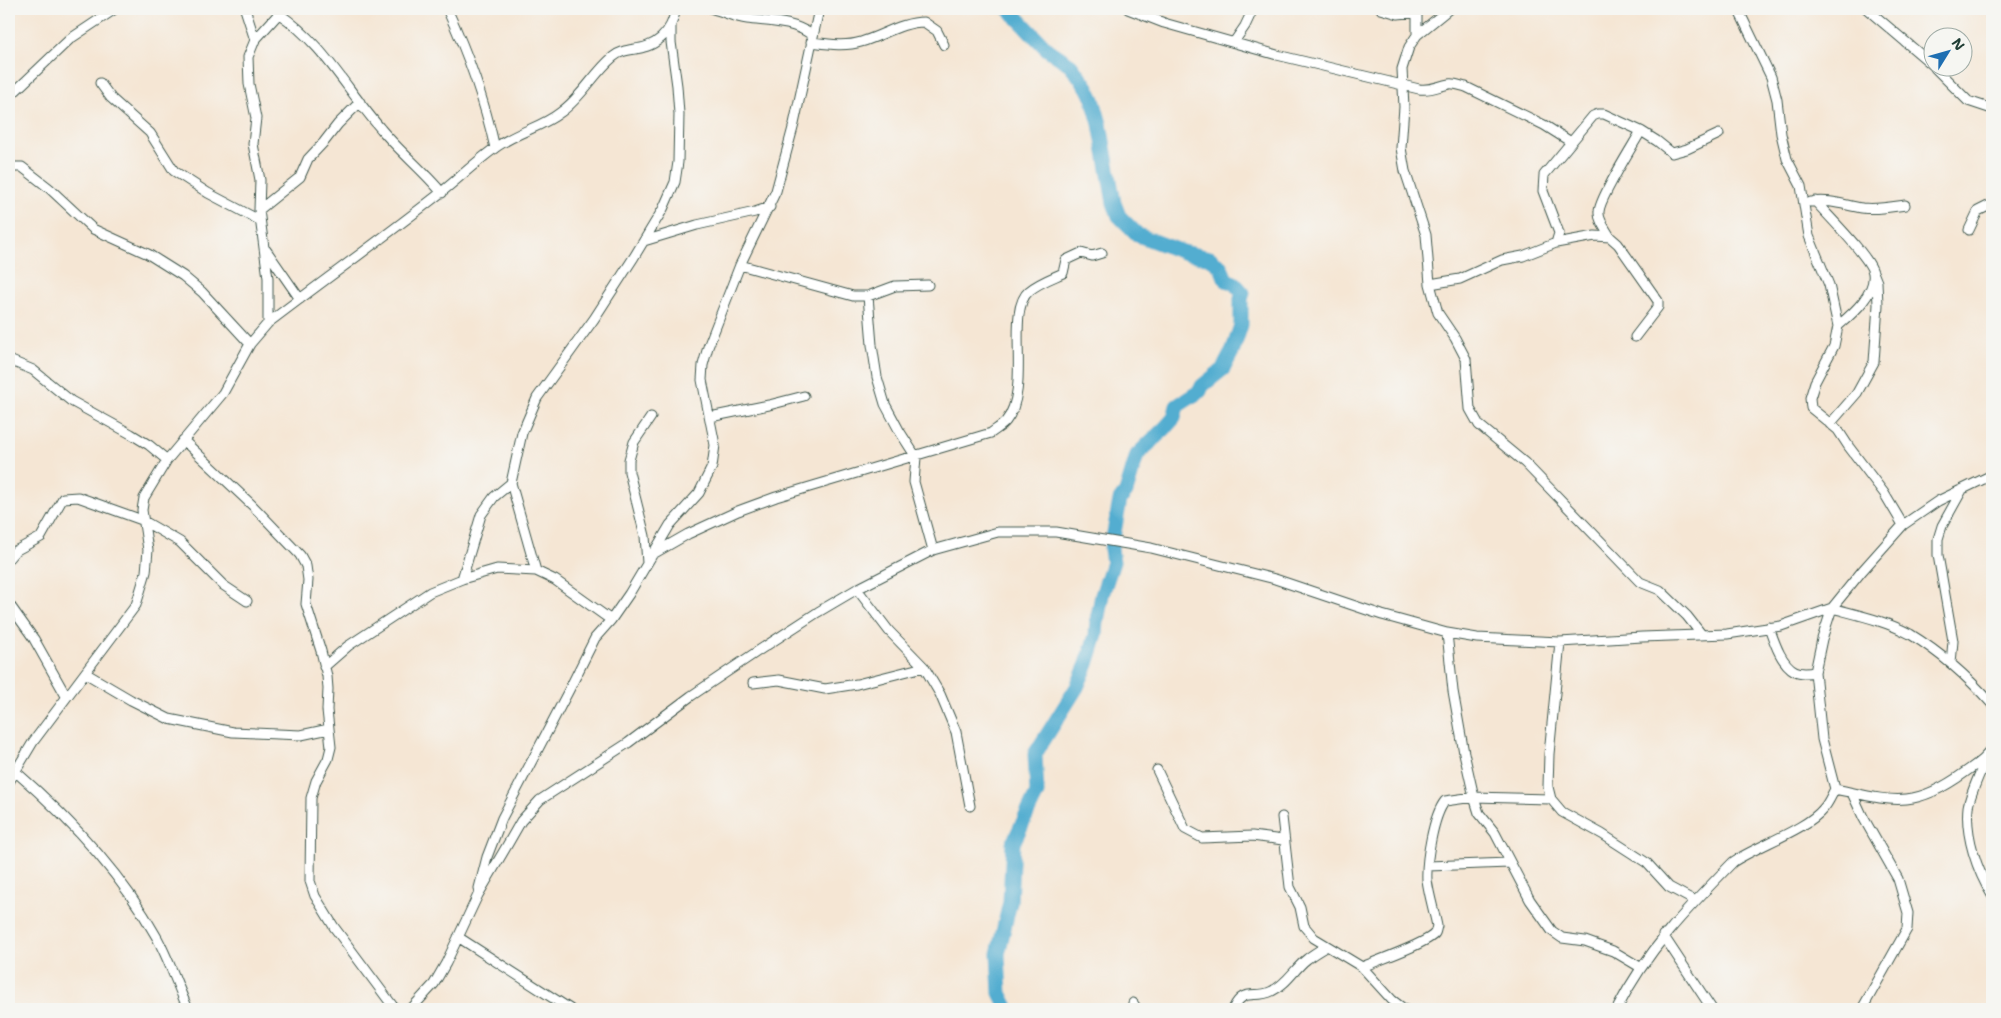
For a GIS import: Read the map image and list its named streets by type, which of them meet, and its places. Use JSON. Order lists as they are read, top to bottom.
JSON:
{
  "north": "top right"
}
